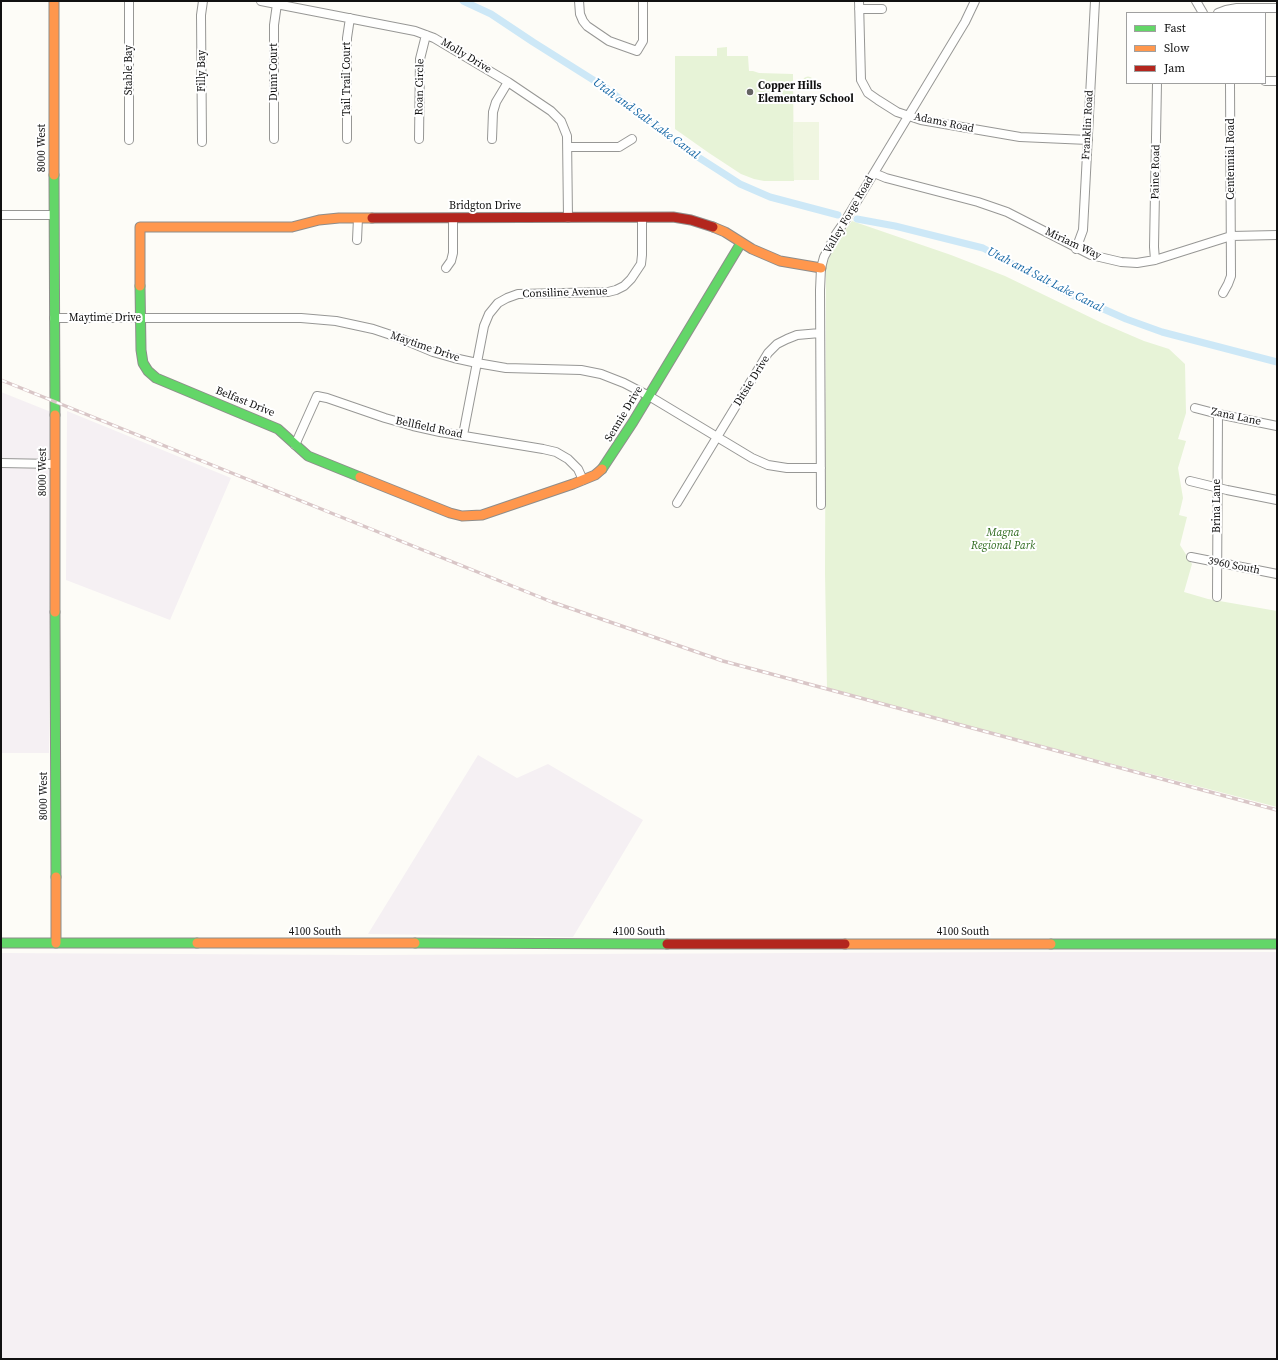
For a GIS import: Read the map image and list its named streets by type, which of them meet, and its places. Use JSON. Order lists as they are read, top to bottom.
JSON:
{
  "streets": {
    "street": [
      "Molly Drive",
      "Stable Bay",
      "Filly Bay",
      "Dunn Court",
      "Tail Trail Court",
      "Roan Circle",
      "Adams Road",
      "Franklin Road",
      "8000 West",
      "Centennial Road",
      "Paine Road",
      "Bridgton Drive",
      "Valley Forge Road",
      "Miriam Way",
      "Consiline Avenue",
      "Maytime Drive",
      "Ditsie Drive",
      "Belfast Drive",
      "Sennie Drive",
      "Zana Lane",
      "Bellfield Road",
      "Brina Lane",
      "3960 South",
      "4100 South"
    ]
  },
  "crossings": [
    ["Molly Drive", "Dunn Court"],
    ["Molly Drive", "Tail Trail Court"],
    ["Molly Drive", "Roan Circle"],
    ["Molly Drive", "Bridgton Drive"],
    ["Adams Road", "Franklin Road"],
    ["Adams Road", "Valley Forge Road"],
    ["Franklin Road", "Miriam Way"],
    ["8000 West", "Maytime Drive"],
    ["8000 West", "4100 South"],
    ["Centennial Road", "Miriam Way"],
    ["Paine Road", "Miriam Way"],
    ["Bridgton Drive", "Valley Forge Road"],
    ["Bridgton Drive", "Consiline Avenue"],
    ["Bridgton Drive", "Belfast Drive"],
    ["Bridgton Drive", "Sennie Drive"],
    ["Valley Forge Road", "Miriam Way"],
    ["Valley Forge Road", "Maytime Drive"],
    ["Valley Forge Road", "Ditsie Drive"],
    ["Consiline Avenue", "Maytime Drive"],
    ["Consiline Avenue", "Bellfield Road"],
    ["Maytime Drive", "Ditsie Drive"],
    ["Maytime Drive", "Belfast Drive"],
    ["Maytime Drive", "Sennie Drive"],
    ["Belfast Drive", "Sennie Drive"],
    ["Belfast Drive", "Bellfield Road"],
    ["Sennie Drive", "Bellfield Road"],
    ["Zana Lane", "Brina Lane"],
    ["Brina Lane", "3960 South"]
  ],
  "water": ["Utah and Salt Lake Canal"],
  "parks": ["Magna Regional Park"],
  "places": ["Copper Hills Elementary School"],
  "legend": ["Fast", "Slow", "Jam"]
}
